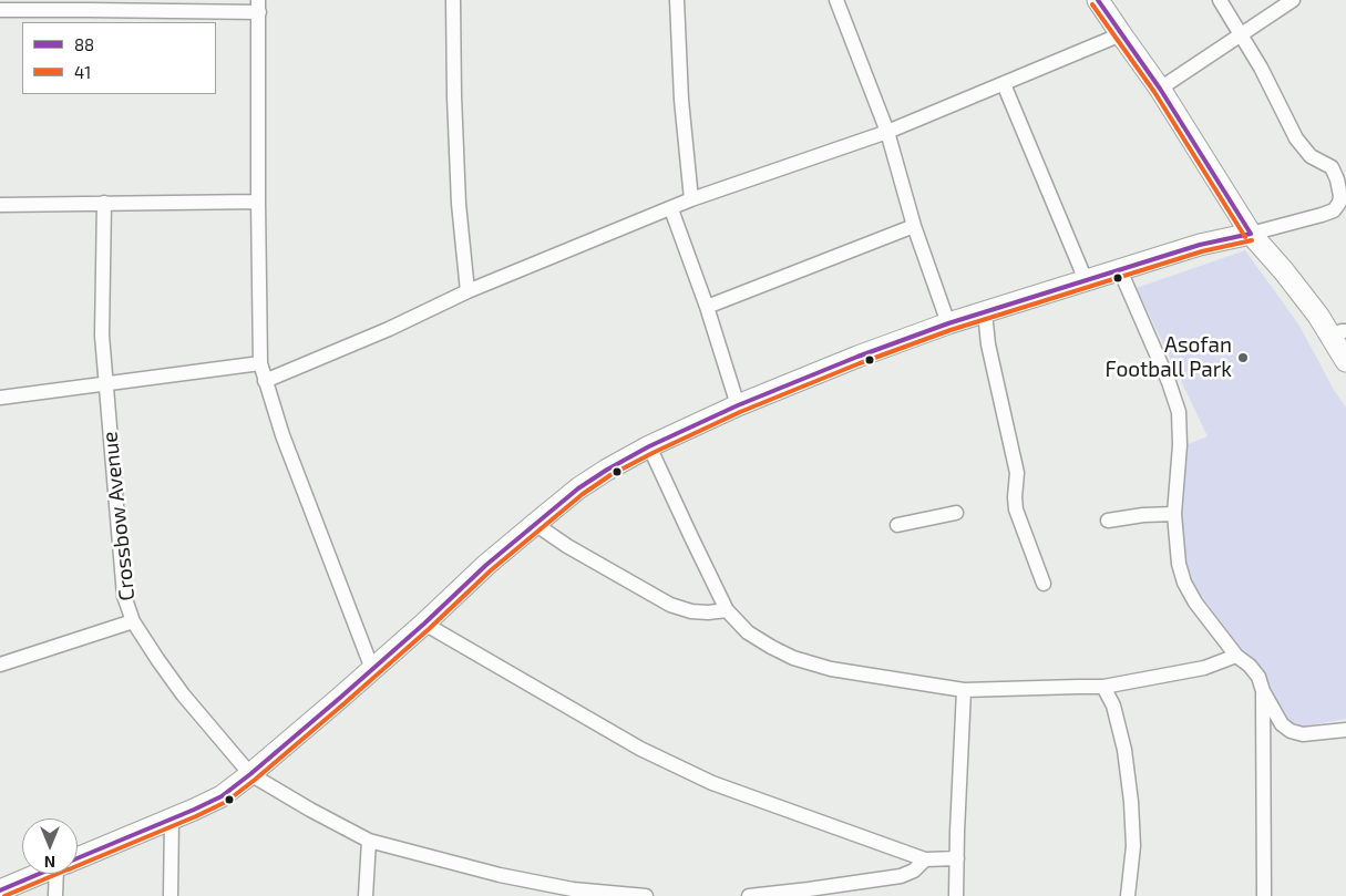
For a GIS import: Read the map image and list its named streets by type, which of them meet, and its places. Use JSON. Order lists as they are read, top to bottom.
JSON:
{
  "streets": {
    "street": ["Crossbow Avenue"]
  },
  "places": ["Asofan Football Park"],
  "lines": ["transit line 88", "transit line 41"],
  "legend": ["88", "41"],
  "north": "bottom"
}
